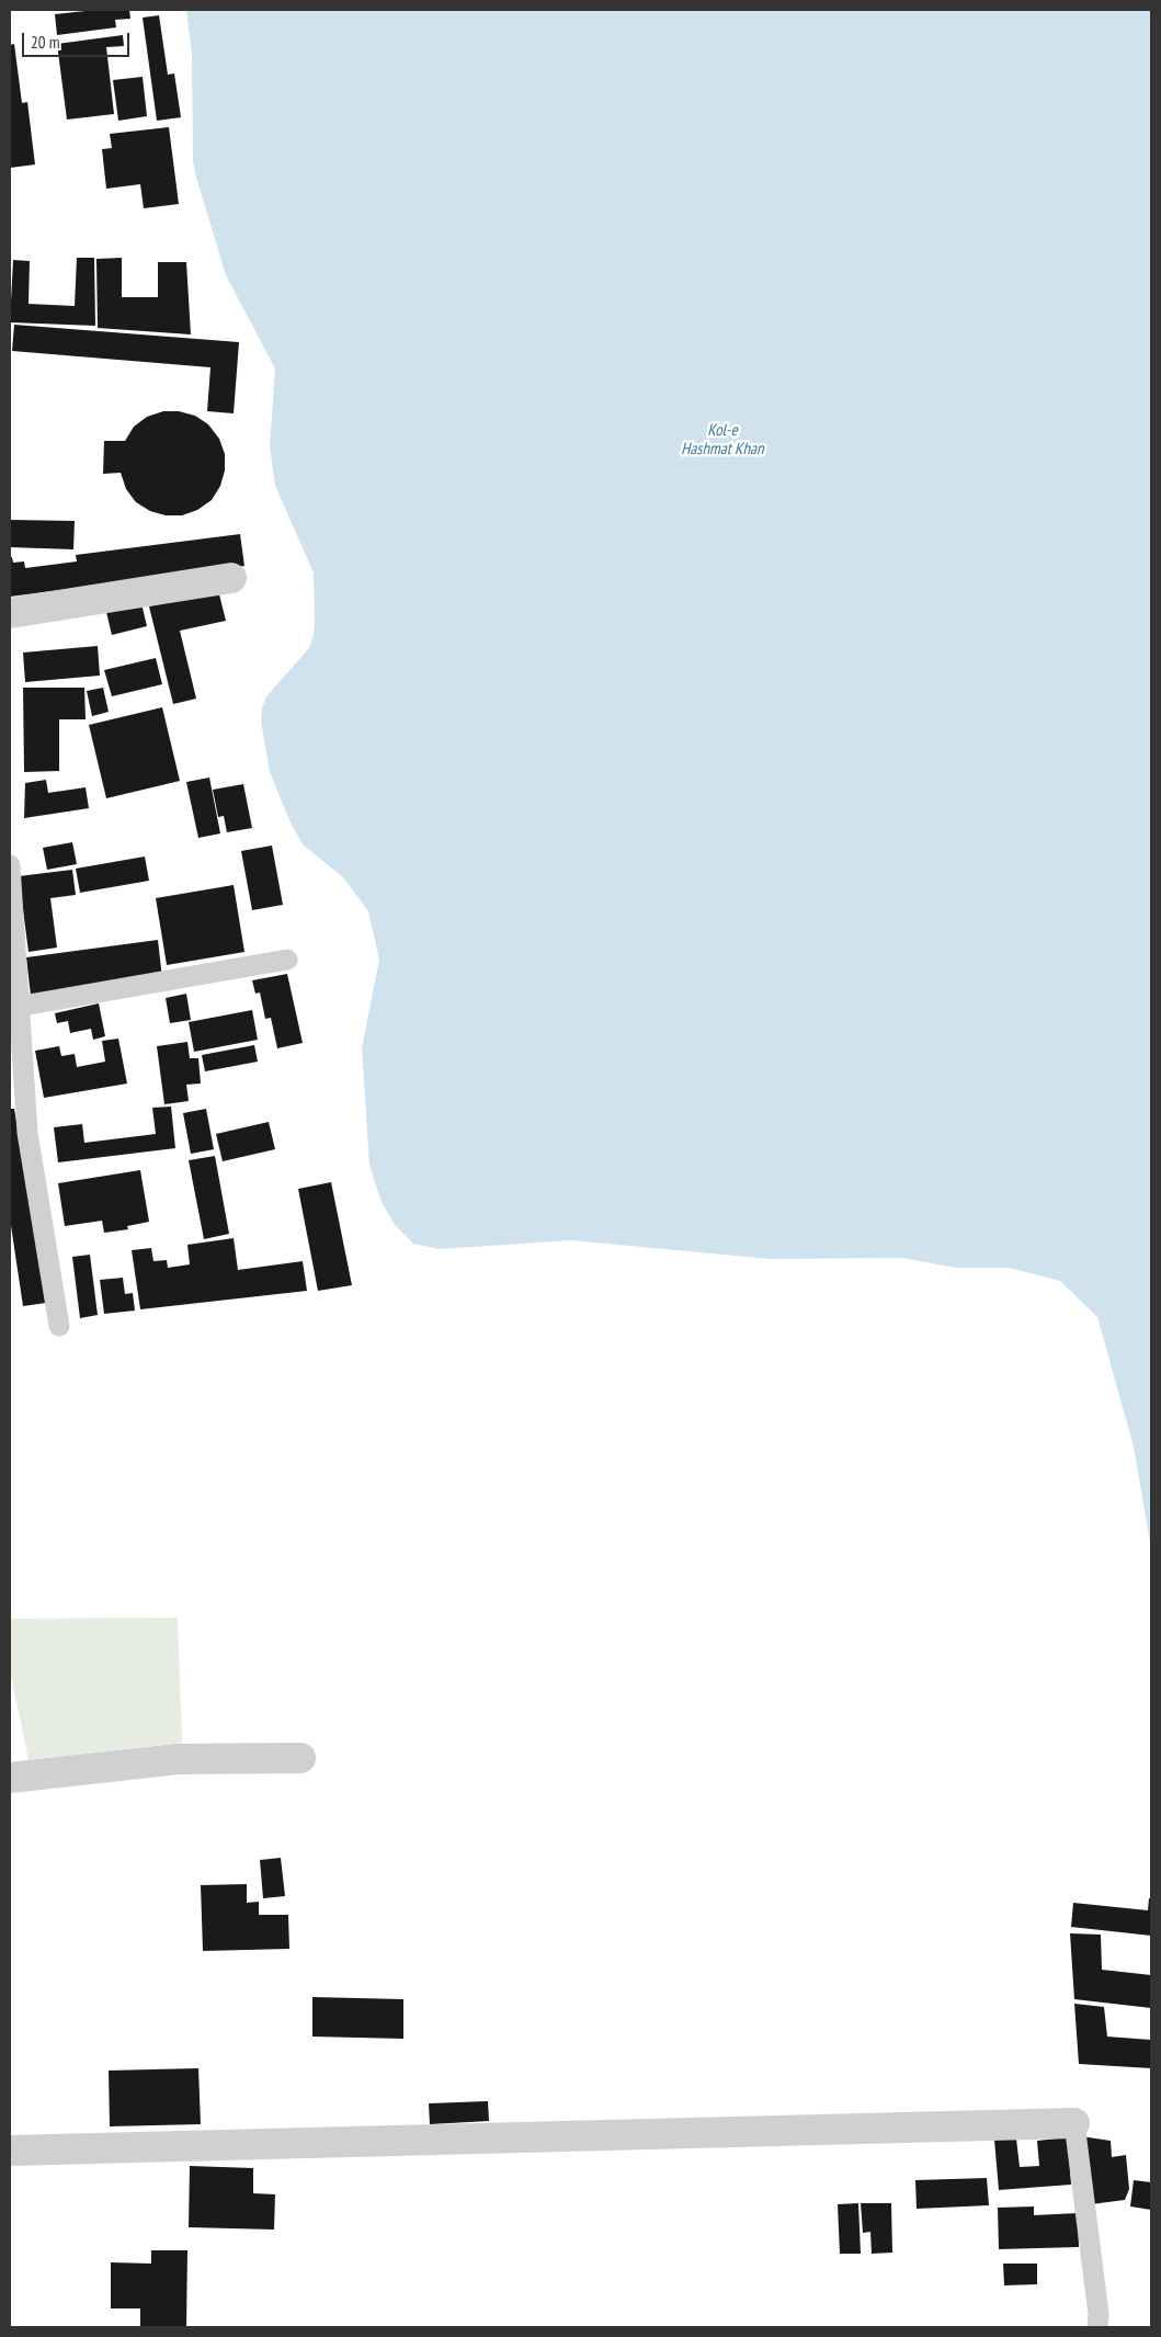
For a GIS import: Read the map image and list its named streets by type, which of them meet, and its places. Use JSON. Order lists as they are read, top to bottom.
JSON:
{
  "water": ["Kol-e Hashmat Khan"],
  "scale_bar": "20 m"
}
